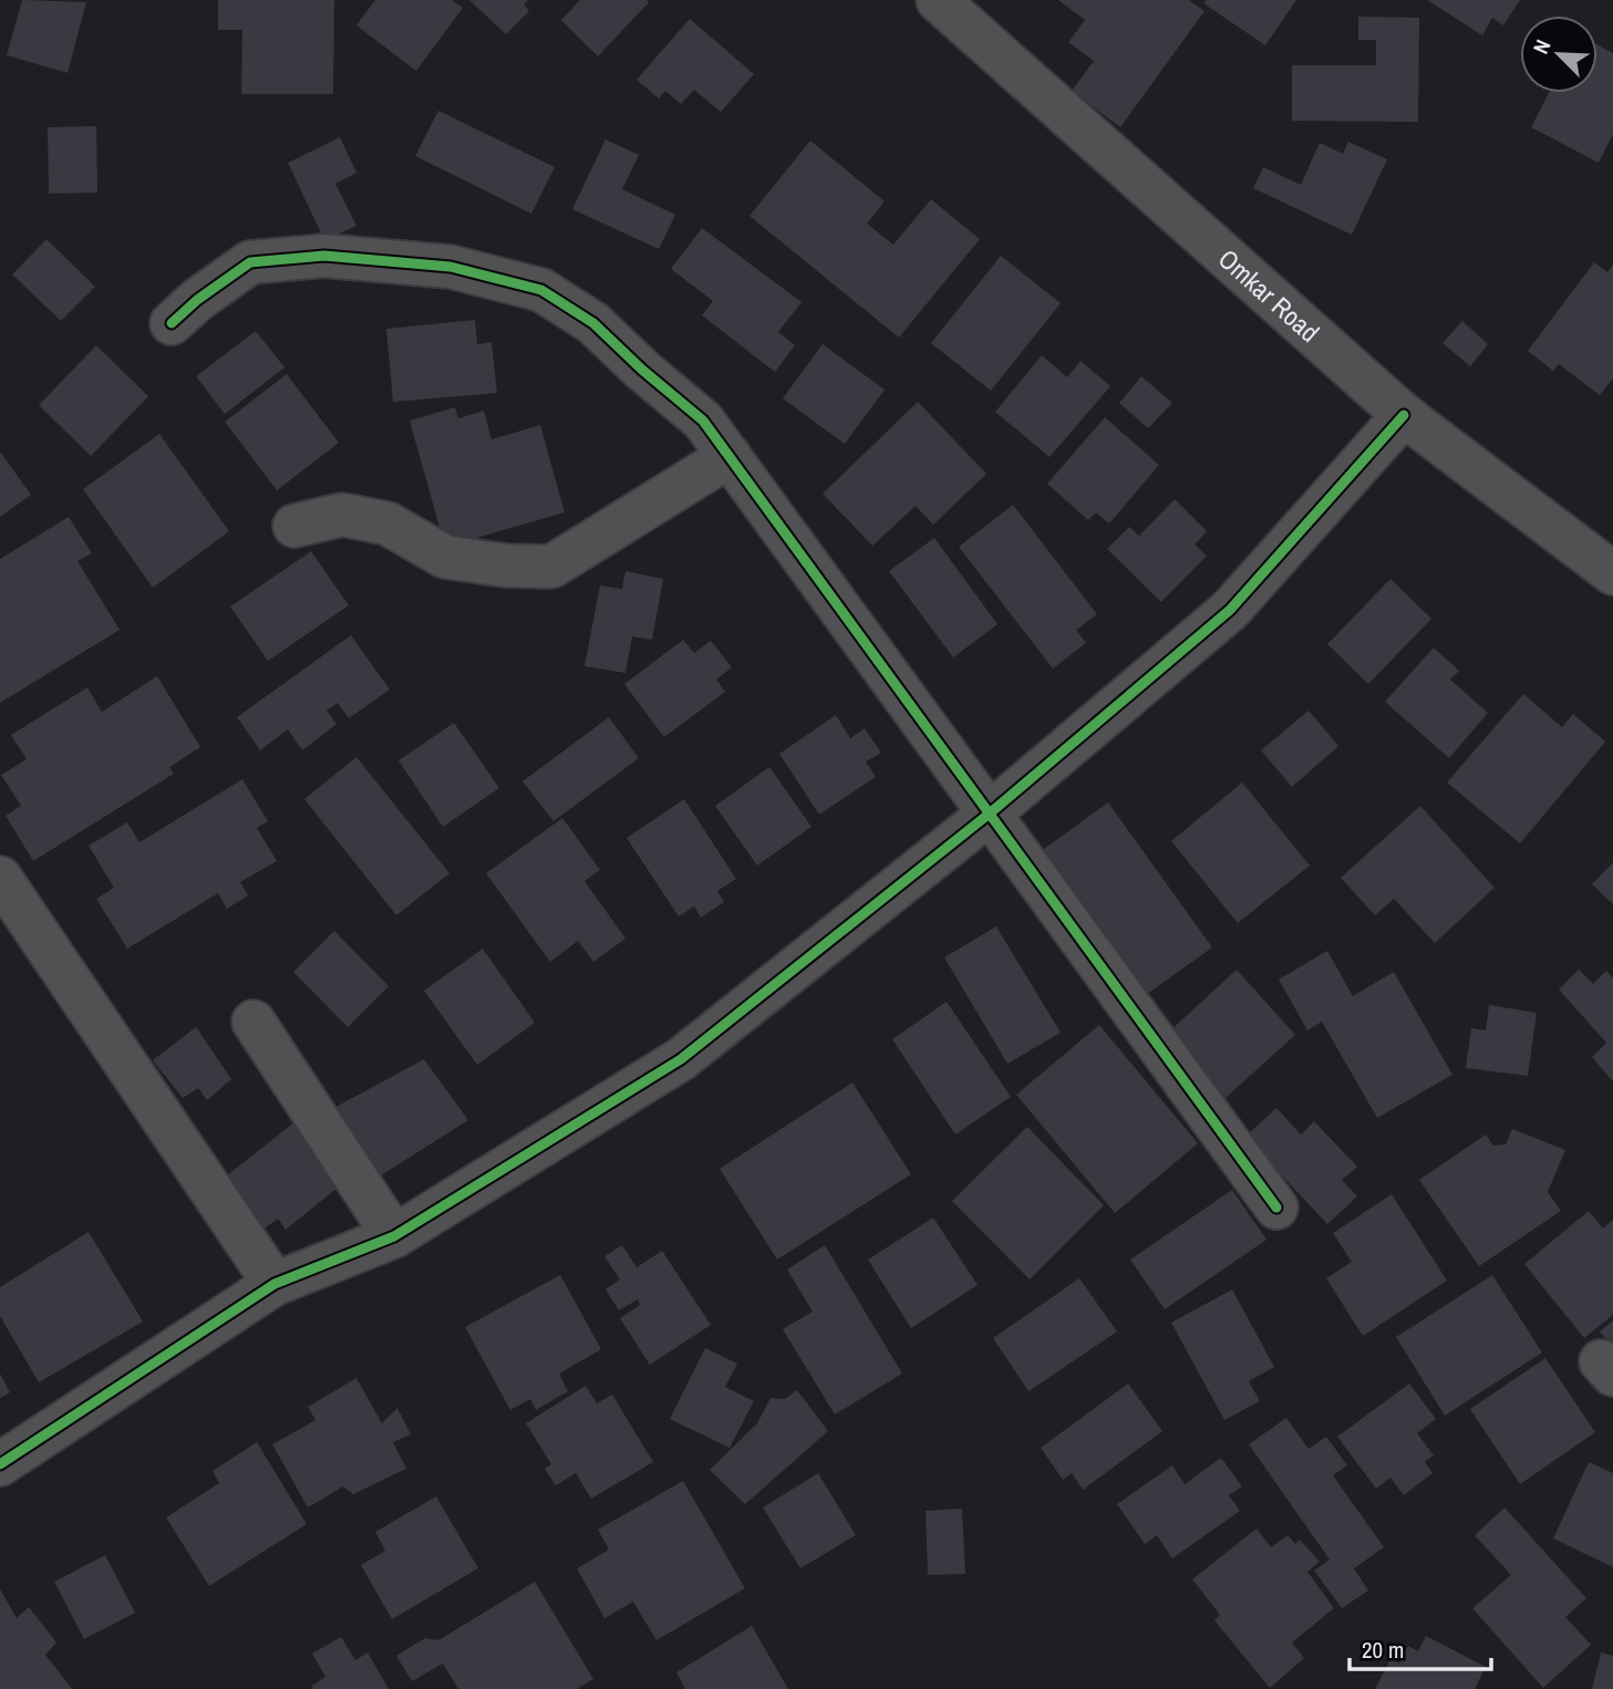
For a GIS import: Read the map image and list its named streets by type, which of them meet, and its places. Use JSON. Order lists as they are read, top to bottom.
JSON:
{
  "streets": {
    "street": ["Omkar Road"]
  },
  "scale_bar": "20 m",
  "north": "top left"
}
